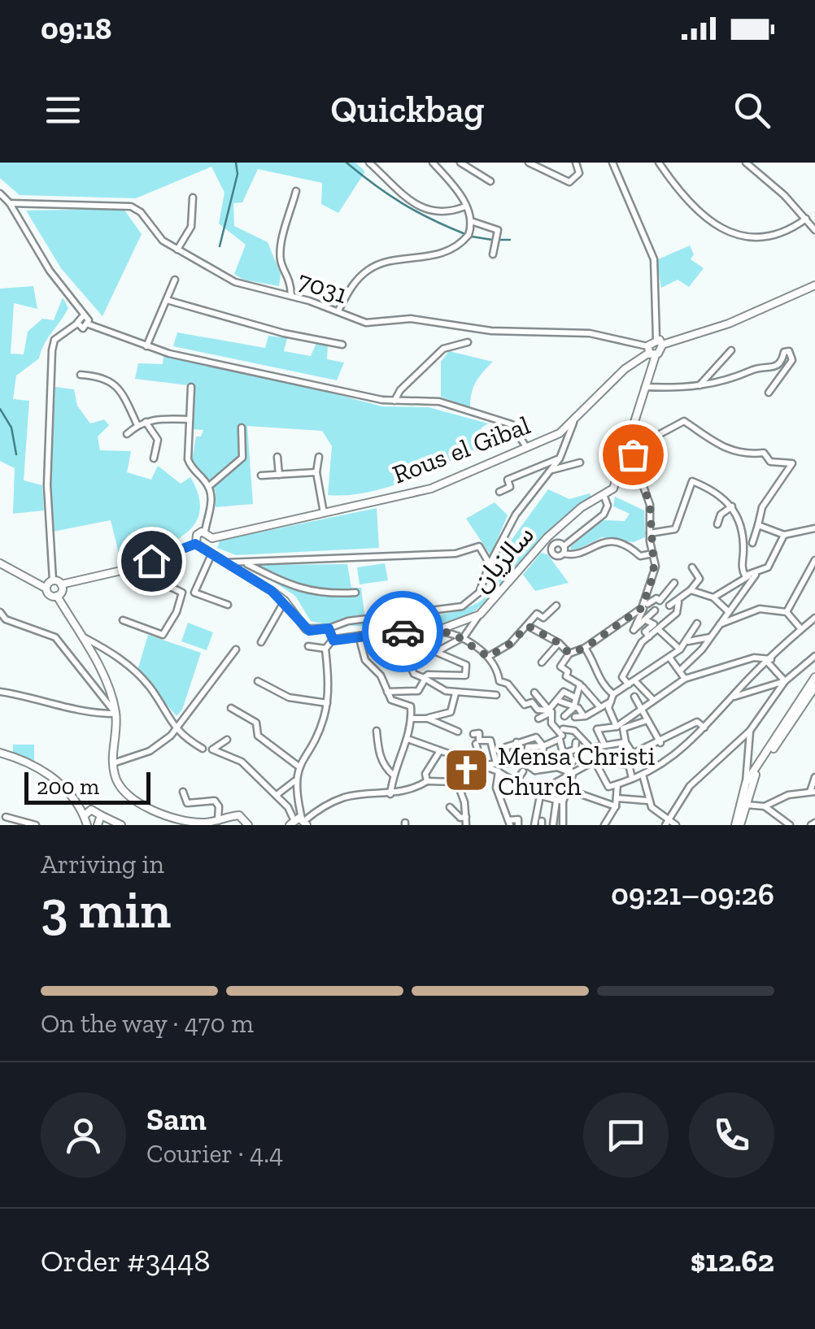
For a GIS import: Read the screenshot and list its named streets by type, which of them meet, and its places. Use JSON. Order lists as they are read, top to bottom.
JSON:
{
  "streets": {
    "street": ["7031", "Rous el Gibal", "سالزيان"]
  },
  "crossings": [
    ["7031", "Rous el Gibal"]
  ],
  "places": {
    "church": ["Mensa Christi Church"]
  },
  "scale_bar": "200 m",
  "page": {
    "status": "09:18",
    "header": "Quickbag",
    "scale": "200 m",
    "heading": ["3 min", "Arriving in", "09:21–09:26"],
    "panel": [
      "Sam",
      "Courier · 4.4",
      "Order #3448",
      "$12.62"
    ],
    "bar": "On the way · 470 m"
  }
}
